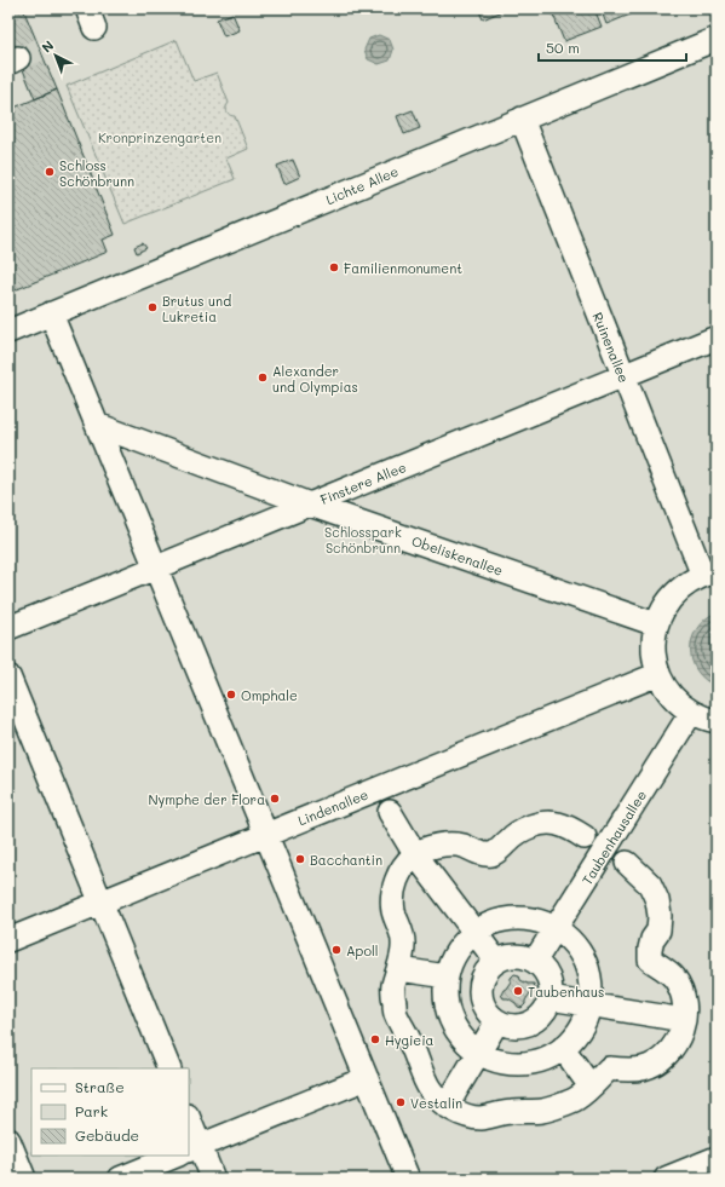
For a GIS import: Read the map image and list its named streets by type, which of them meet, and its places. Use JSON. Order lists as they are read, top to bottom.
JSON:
{
  "streets": {
    "street": [
      "Lichte Allee",
      "Ruinenallee",
      "Finstere Allee",
      "Obeliskenallee",
      "Lindenallee",
      "Taubenhausallee"
    ]
  },
  "crossings": [
    ["Lichte Allee", "Ruinenallee"],
    ["Ruinenallee", "Finstere Allee"],
    ["Finstere Allee", "Obeliskenallee"]
  ],
  "parks": ["Kronprinzengarten", "Schlosspark Schönbrunn"],
  "places": [
    "Schloss Schönbrunn",
    "Familienmonument",
    "Brutus und Lukretia",
    "Alexander und Olympias",
    "Omphale",
    "Nymphe der Flora",
    "Bacchantin",
    "Apoll",
    "Taubenhaus",
    "Hygieia",
    "Vestalin"
  ],
  "legend": ["Straße", "Park", "Gebäude"],
  "scale_bar": "50 m",
  "north": "top left"
}
